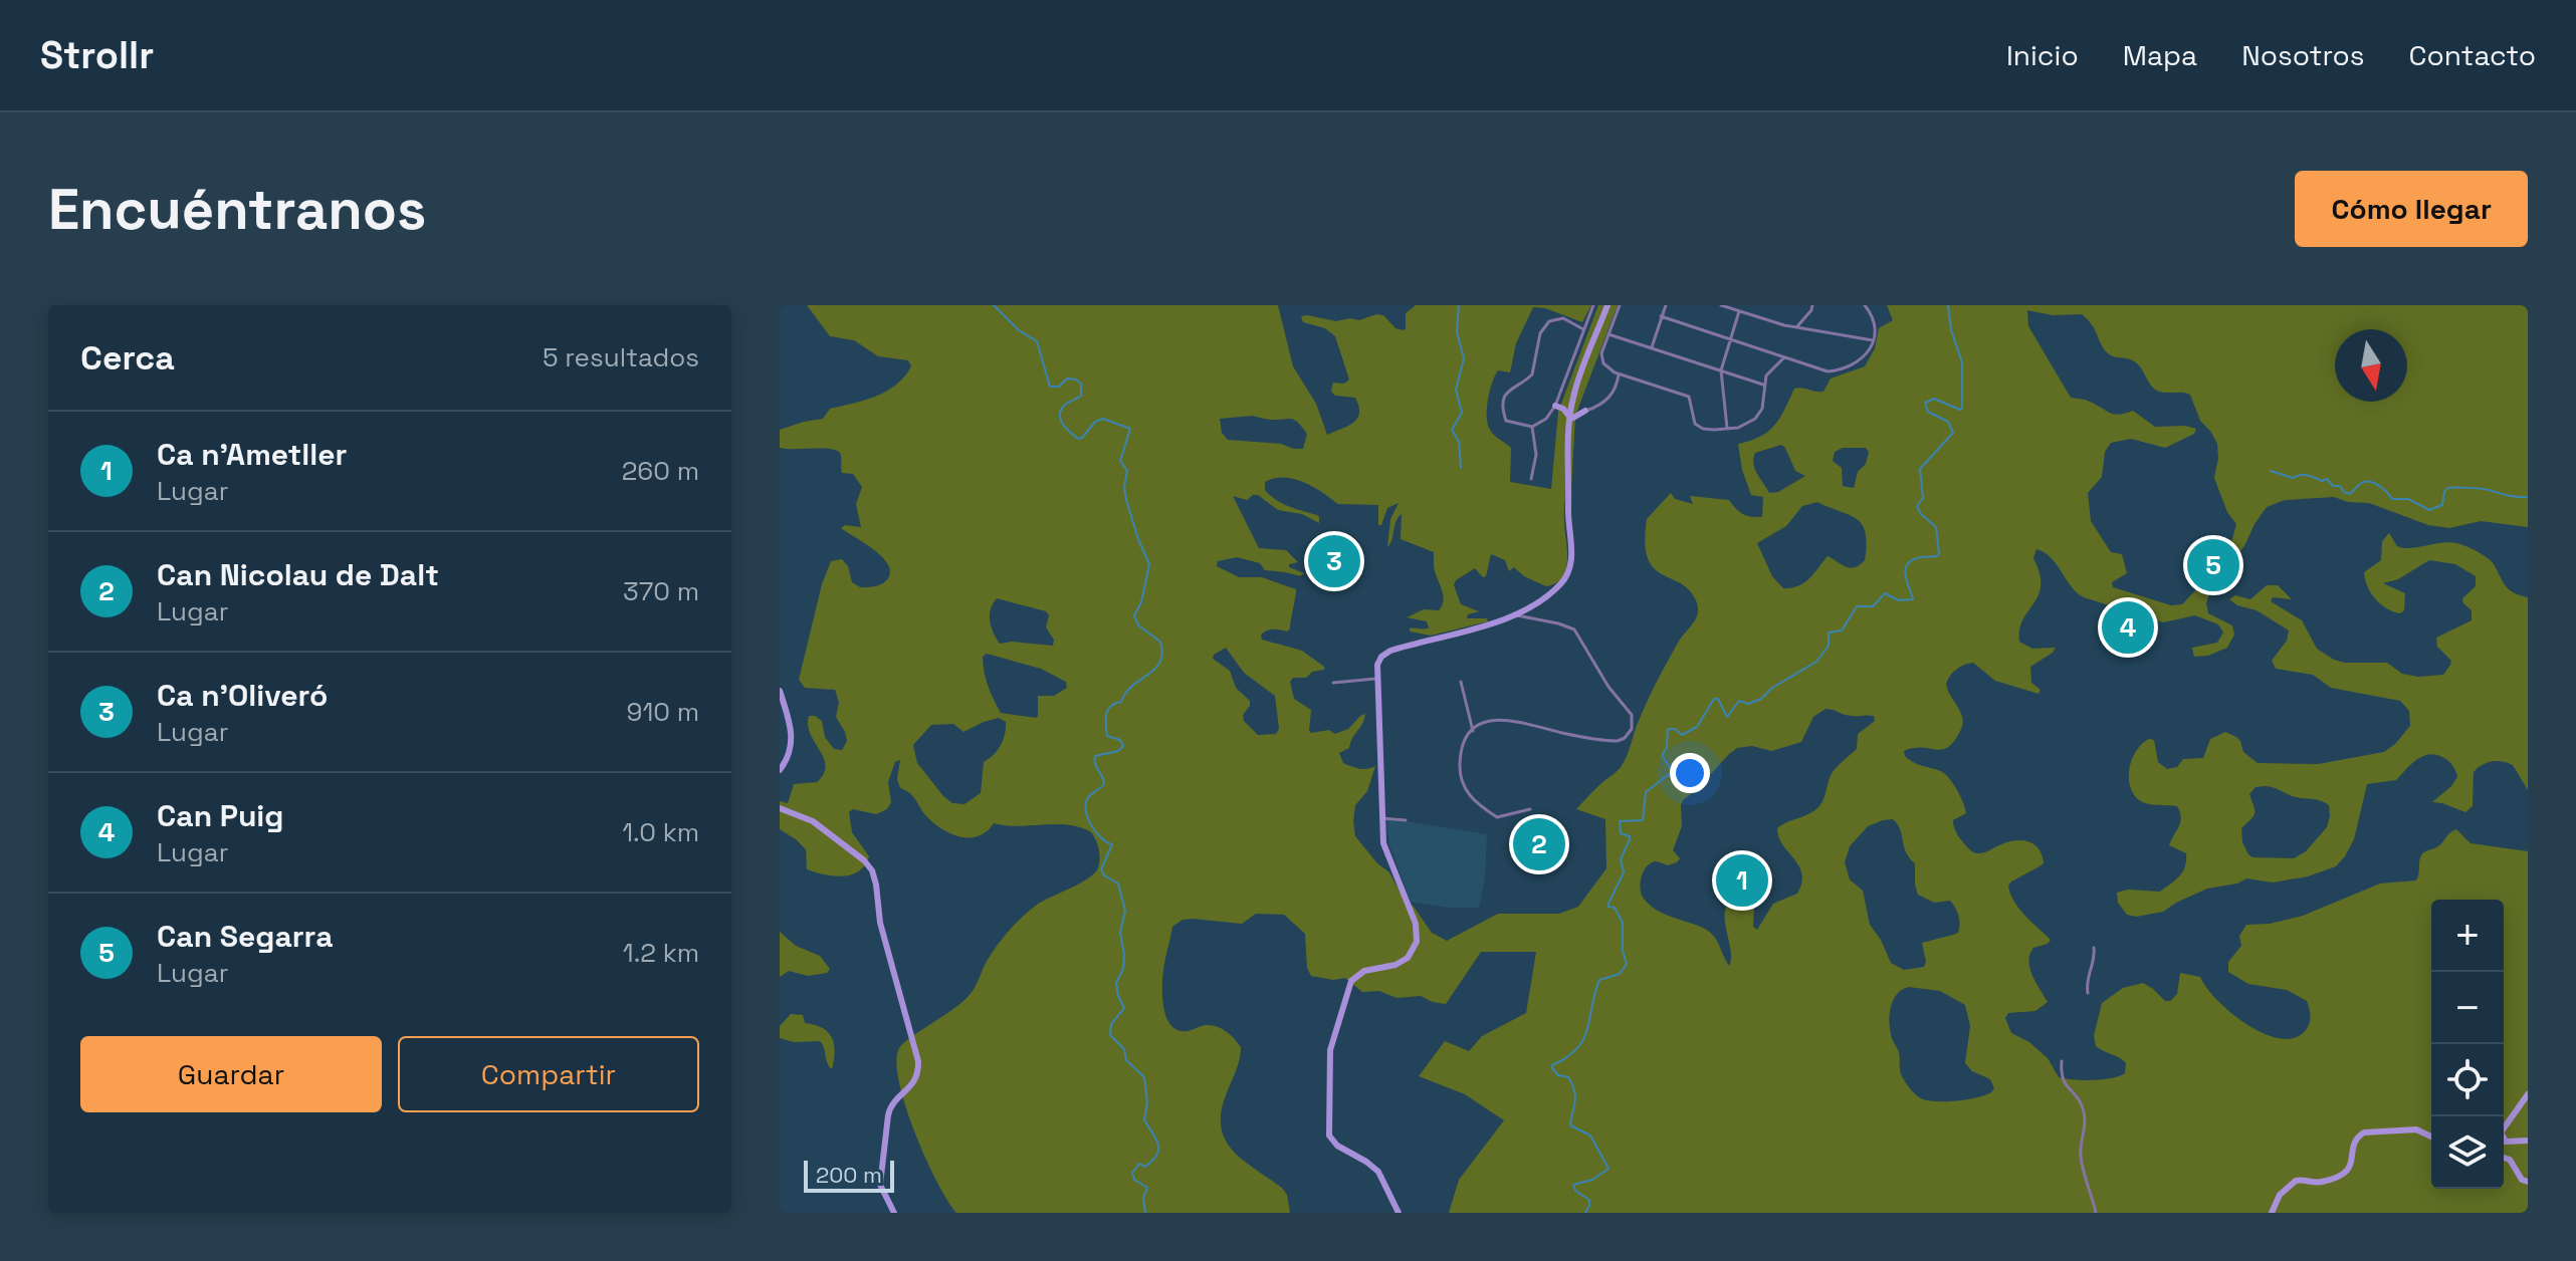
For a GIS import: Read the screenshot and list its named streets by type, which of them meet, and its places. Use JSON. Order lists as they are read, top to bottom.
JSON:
{
  "scale_bar": "200 m",
  "north": "bottom",
  "page": {
    "header": "Strollr",
    "nav": [
      "Inicio",
      "Mapa",
      "Nosotros",
      "Contacto"
    ],
    "buttons": [
      "Cómo llegar",
      ["Guardar", "Compartir"]
    ],
    "title": "Encuéntranos",
    "heading": ["Cerca", "5 resultados"],
    "list": [
      {
        "mark": "1",
        "name": "Ca n'Ametller",
        "note": "Lugar",
        "value": "260 m"
      },
      {
        "mark": "2",
        "name": "Can Nicolau de Dalt",
        "note": "Lugar",
        "value": "370 m"
      },
      {
        "mark": "3",
        "name": "Ca n'Oliveró",
        "note": "Lugar",
        "value": "910 m"
      },
      {
        "mark": "4",
        "name": "Can Puig",
        "note": "Lugar",
        "value": "1.0 km"
      },
      {
        "mark": "5",
        "name": "Can Segarra",
        "note": "Lugar",
        "value": "1.2 km"
      }
    ],
    "pins": [
      "3",
      "5",
      "4",
      "2",
      "1"
    ],
    "map_buttons": ["+", "−"],
    "scale": "200 m"
  }
}
